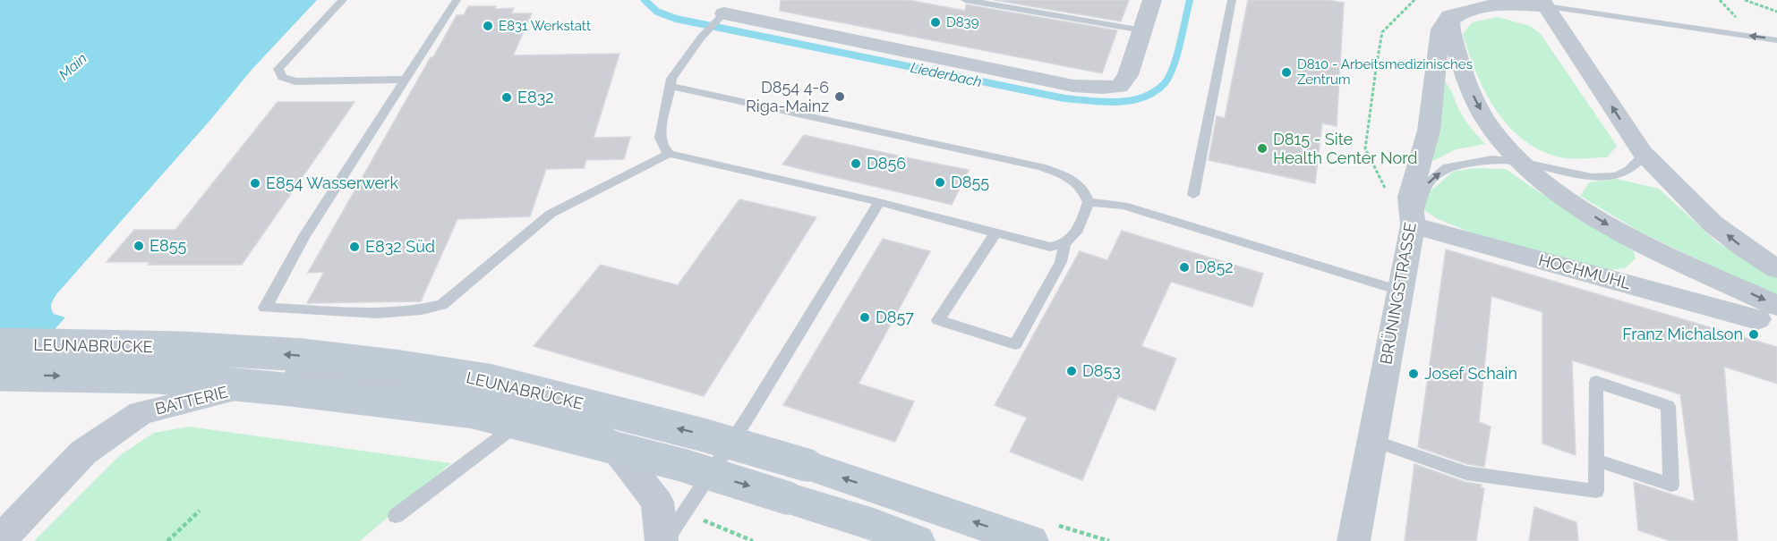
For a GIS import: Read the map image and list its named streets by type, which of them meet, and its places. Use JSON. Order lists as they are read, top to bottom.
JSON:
{
  "streets": {
    "main road": ["LEUNABRÜCKE"],
    "street": ["HOCHMUHL", "BRÜNINGSTRASSE", "BATTERIE"]
  },
  "crossings": [
    ["HOCHMUHL", "BRÜNINGSTRASSE"]
  ],
  "water": ["Main", "Liederbach"],
  "places": [
    "D839",
    "E831 Werkstatt",
    "D810 - Arbeitsmedizinisches Zentrum",
    "D854 4-6 Riga-Mainz",
    "E832",
    "D815 - Site Health Center Nord",
    "D856",
    "D855",
    "E854 Wasserwerk",
    "E855",
    "E832 Süd",
    "D852",
    "D857",
    "Franz Michalson",
    "D853",
    "Josef Schain"
  ]
}
